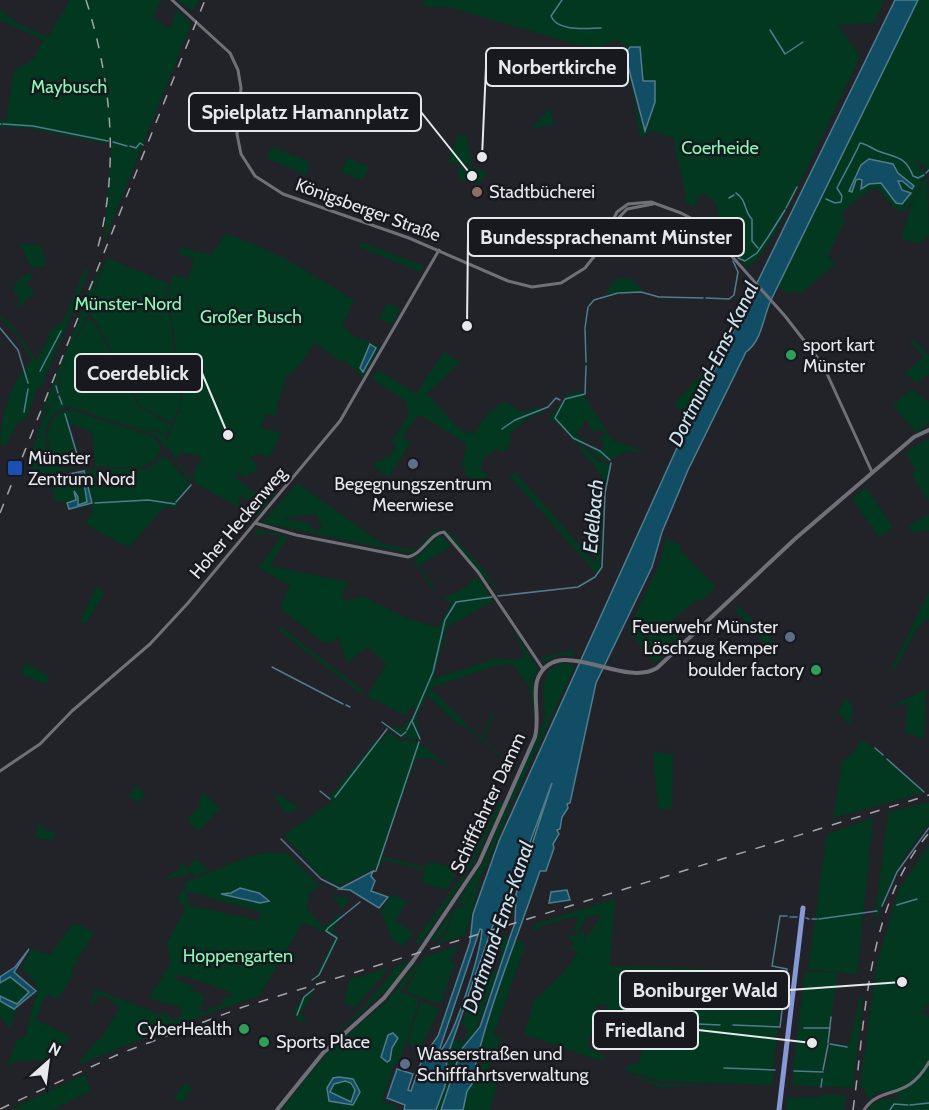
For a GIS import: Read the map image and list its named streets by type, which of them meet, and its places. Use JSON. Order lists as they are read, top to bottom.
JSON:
{
  "streets": {
    "main road": ["Schifffahrter Damm"],
    "street": ["Königsberger Straße", "Hoher Heckenweg"]
  },
  "crossings": [
    ["Königsberger Straße", "Hoher Heckenweg"]
  ],
  "water": ["Dortmund-Ems-Kanal", "Edelbach"],
  "parks": [
    "Maybusch",
    "Coerheide",
    "Münster-Nord",
    "Großer Busch",
    "Hoppengarten"
  ],
  "places": {
    "other": [
      "Norbertkirche",
      "Spielplatz Hamannplatz",
      "Stadtbücherei",
      "Bundessprachenamt Münster",
      "sport kart Münster",
      "Coerdeblick",
      "Begegnungszentrum Meerwiese",
      "Feuerwehr Münster Löschzug Kemper",
      "boulder factory",
      "Boniburger Wald",
      "CyberHealth",
      "Sports Place",
      "Friedland",
      "Wasserstraßen und Schifffahrtsverwaltung"
    ],
    "transit": ["Münster Zentrum Nord"]
  },
  "north": "top right"
}
